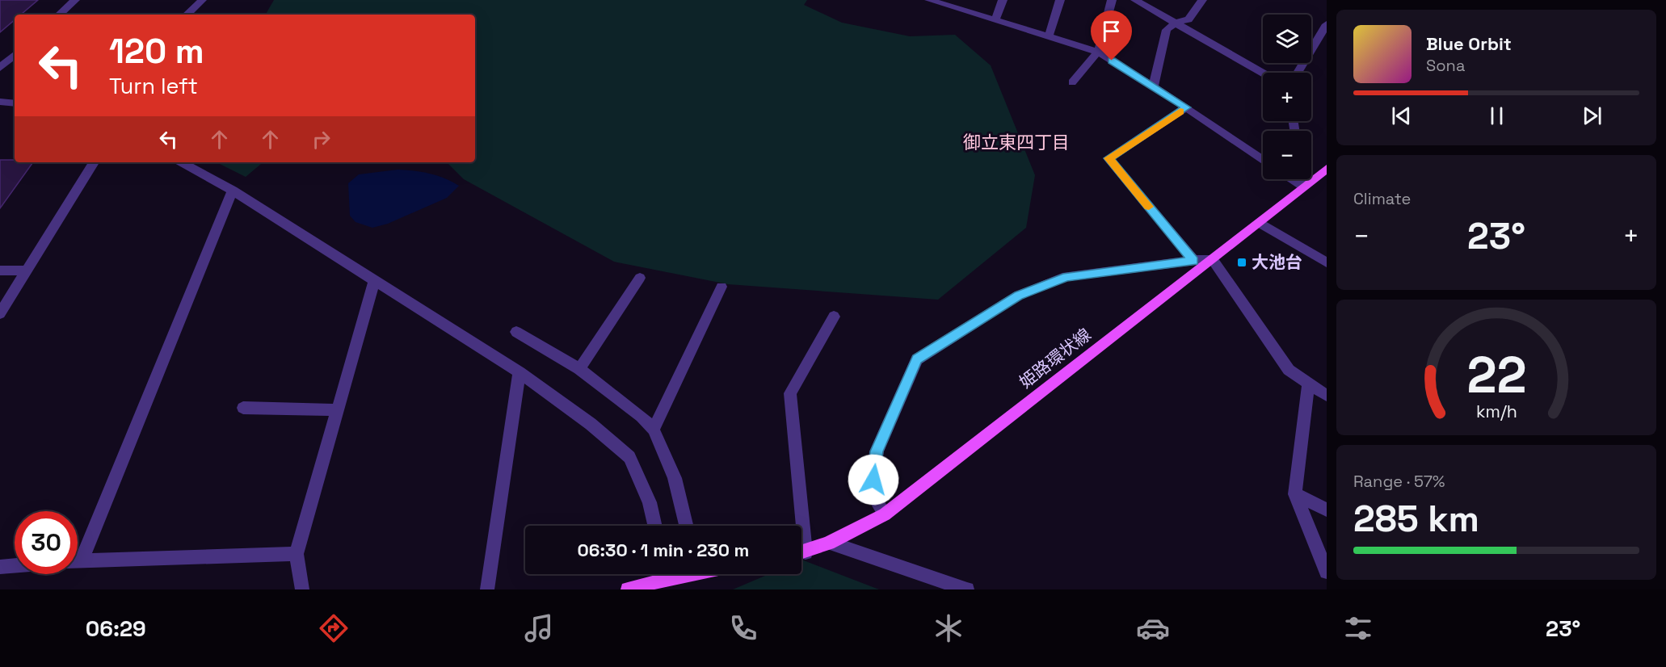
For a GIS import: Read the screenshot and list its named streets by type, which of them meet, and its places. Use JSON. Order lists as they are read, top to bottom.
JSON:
{
  "streets": {
    "main road": ["姫路環状線"]
  },
  "districts": ["御立東四丁目"],
  "places": {
    "transit": ["大池台"]
  },
  "page": {
    "map_buttons": ["+", "−"],
    "turn": ["120 m", "Turn left"],
    "song": ["Blue Orbit", "Sona"],
    "tile": [
      "Climate",
      ["Range · 57%", "285 km"]
    ],
    "heat": ["−", "23°", "+"],
    "limit": "30",
    "trip": "06:30 · 1 min · 230 m",
    "tabs": ["06:29", "23°"],
    "gauge": ["22", "km/h"]
  }
}
